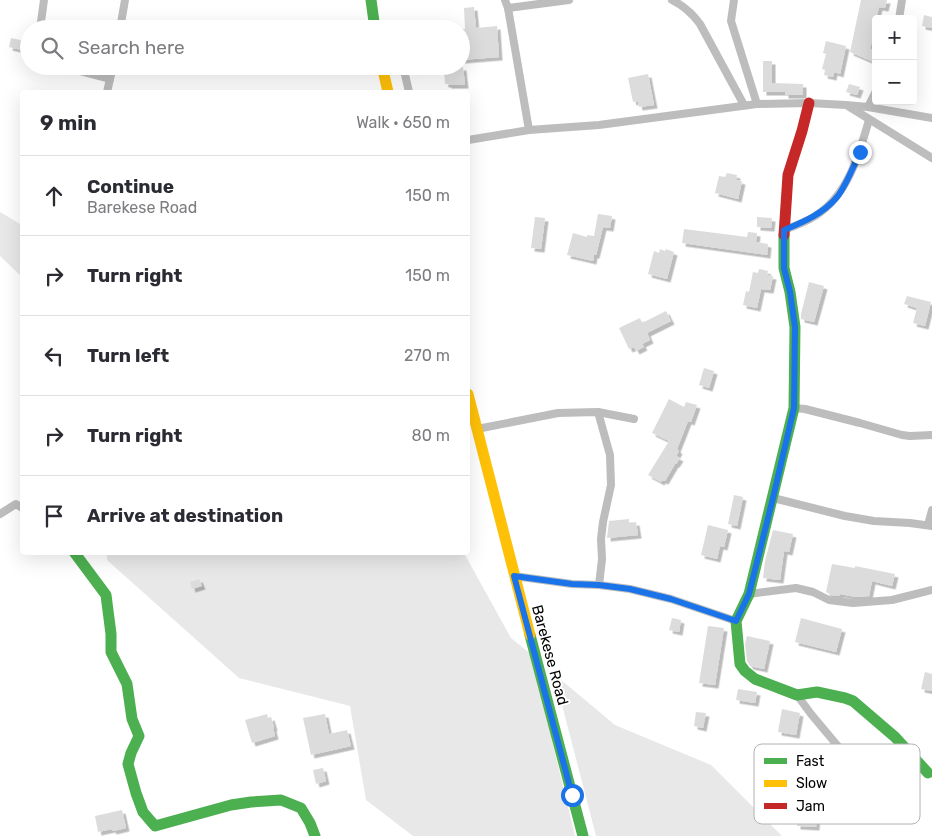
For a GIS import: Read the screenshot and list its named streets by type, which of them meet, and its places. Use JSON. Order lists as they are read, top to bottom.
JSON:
{
  "streets": {
    "street": ["Barekese Road"]
  },
  "legend": ["Fast", "Slow", "Jam"],
  "page": {
    "map_buttons": ["+", "−"],
    "search": "Search here",
    "heading": ["9 min", "Walk · 650 m"],
    "list": [
      ["Continue", "Barekese Road", "150 m"],
      ["Turn right", "150 m"],
      ["Turn left", "270 m"],
      ["Turn right", "80 m"],
      "Arrive at destination"
    ]
  }
}
